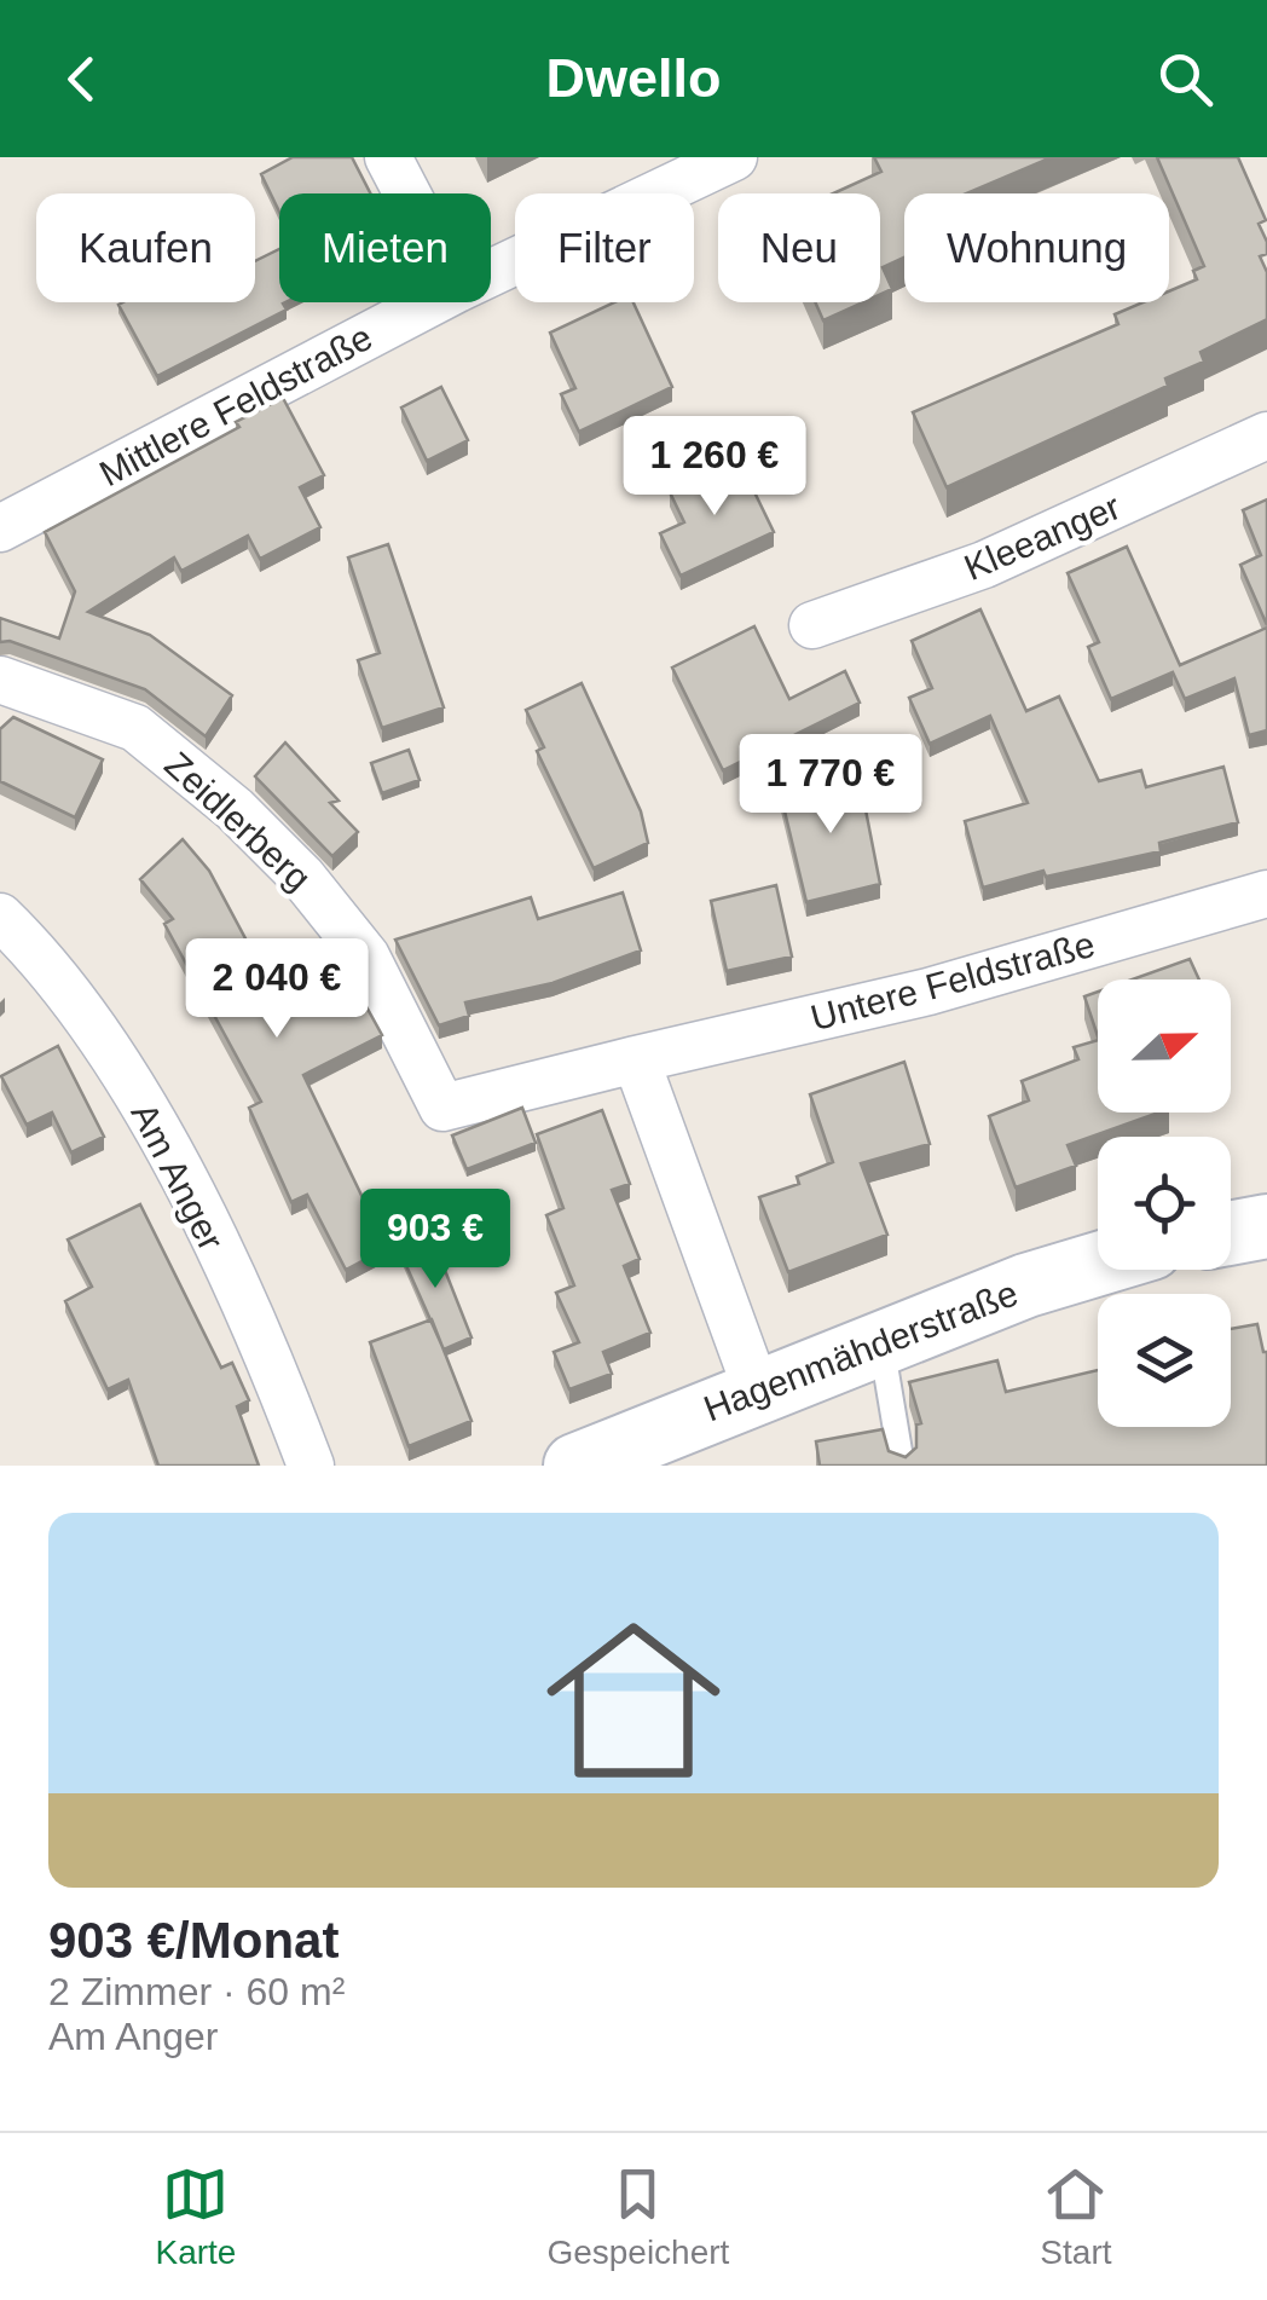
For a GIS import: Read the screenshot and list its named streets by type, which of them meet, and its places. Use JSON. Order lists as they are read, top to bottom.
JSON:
{
  "streets": {
    "street": [
      "Mittlere Feldstraße",
      "Kleeanger",
      "Zeidlerberg",
      "Untere Feldstraße",
      "Am Anger",
      "Hagenmähderstraße"
    ]
  },
  "crossings": [
    ["Zeidlerberg", "Untere Feldstraße"]
  ],
  "north": "right",
  "page": {
    "header": "Dwello",
    "chip": [
      "Kaufen",
      "Mieten",
      "Filter",
      "Neu",
      "Wohnung"
    ],
    "price": [
      "1 260 €",
      "1 770 €",
      "2 040 €",
      "903 €"
    ],
    "list": [
      {
        "name": "903 €/Monat",
        "note": "2 Zimmer · 60 m² · Am Anger"
      }
    ],
    "tabs": ["Karte", "Gespeichert", "Start"]
  }
}
